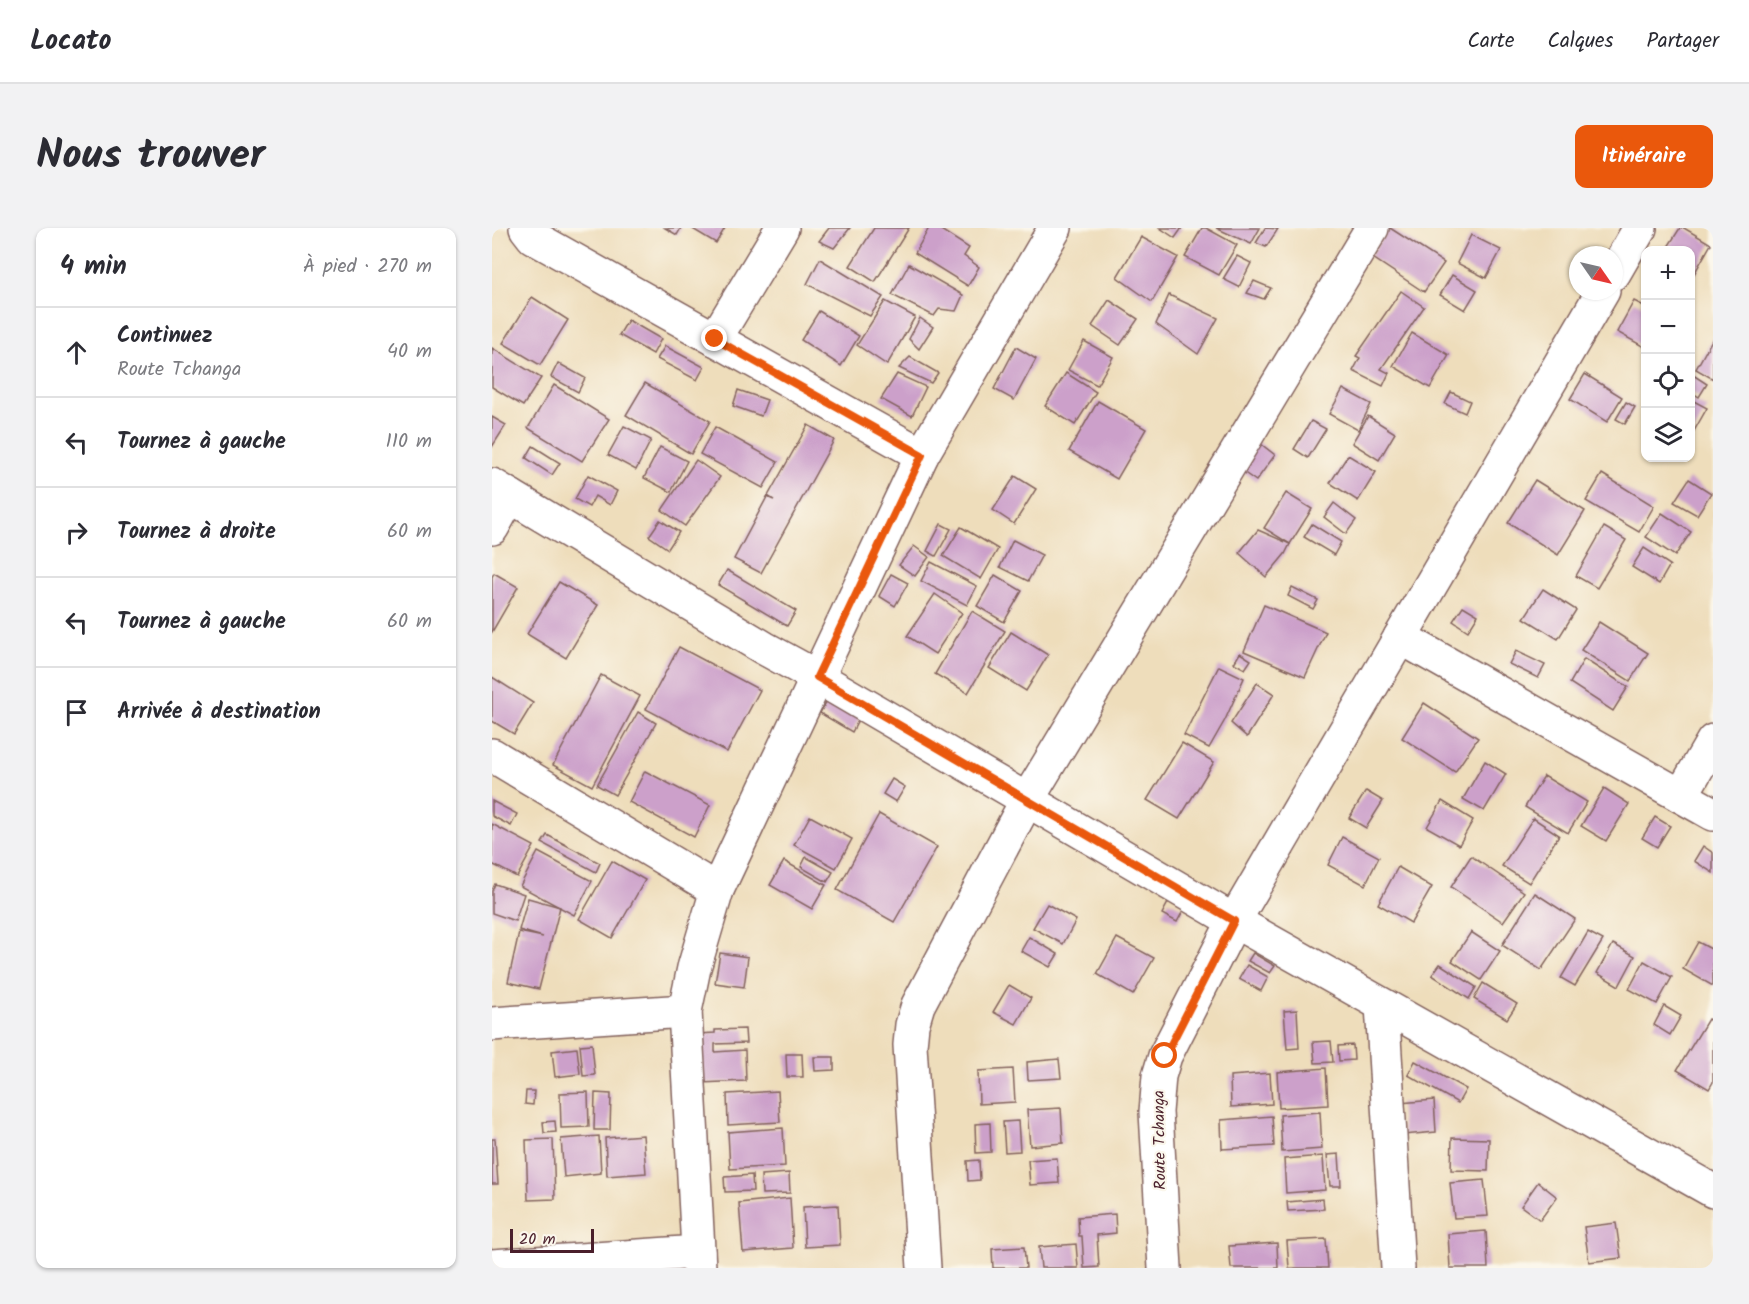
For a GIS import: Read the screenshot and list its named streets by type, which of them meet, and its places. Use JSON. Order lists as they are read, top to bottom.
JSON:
{
  "streets": {
    "street": ["Route Tchanga"]
  },
  "scale_bar": "20 m",
  "north": "bottom right",
  "page": {
    "header": "Locato",
    "nav": ["Carte", "Calques", "Partager"],
    "title": "Nous trouver",
    "buttons": "Itinéraire",
    "heading": ["4 min", "À pied · 270 m"],
    "map_buttons": ["+", "−"],
    "list": [
      ["Continuez", "Route Tchanga", "40 m"],
      ["Tournez à gauche", "110 m"],
      ["Tournez à droite", "60 m"],
      ["Tournez à gauche", "60 m"],
      "Arrivée à destination"
    ],
    "scale": "20 m"
  }
}
